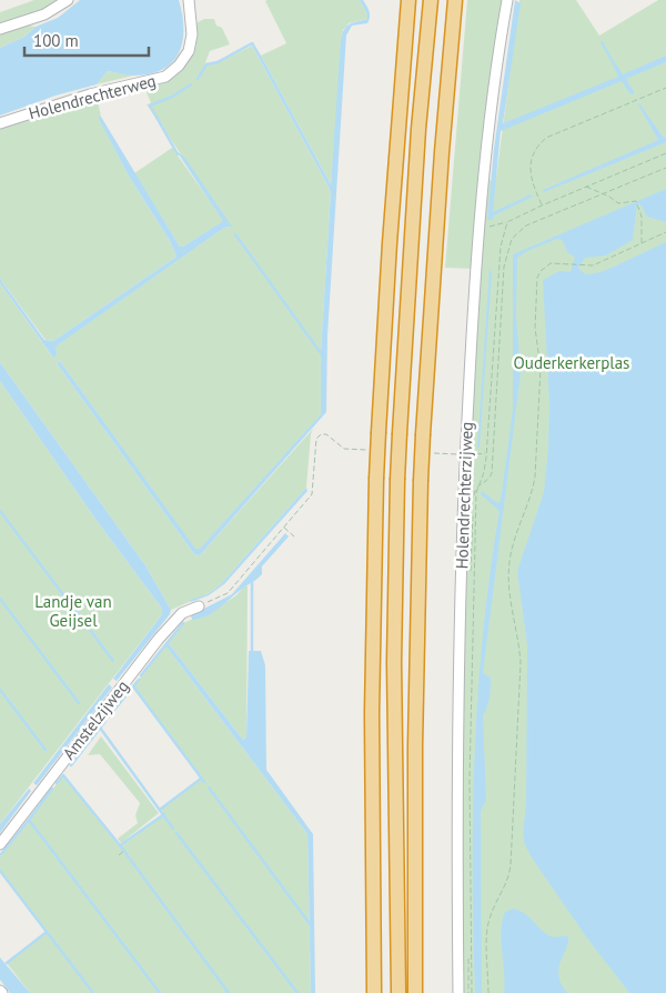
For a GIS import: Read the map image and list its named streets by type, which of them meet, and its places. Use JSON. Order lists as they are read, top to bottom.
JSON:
{
  "streets": {
    "street": ["Holendrechterweg", "Holendrechterzijweg", "Amstelzijweg"]
  },
  "parks": ["Ouderkerkerplas", "Landje van Geijsel"],
  "scale_bar": "100 m"
}
